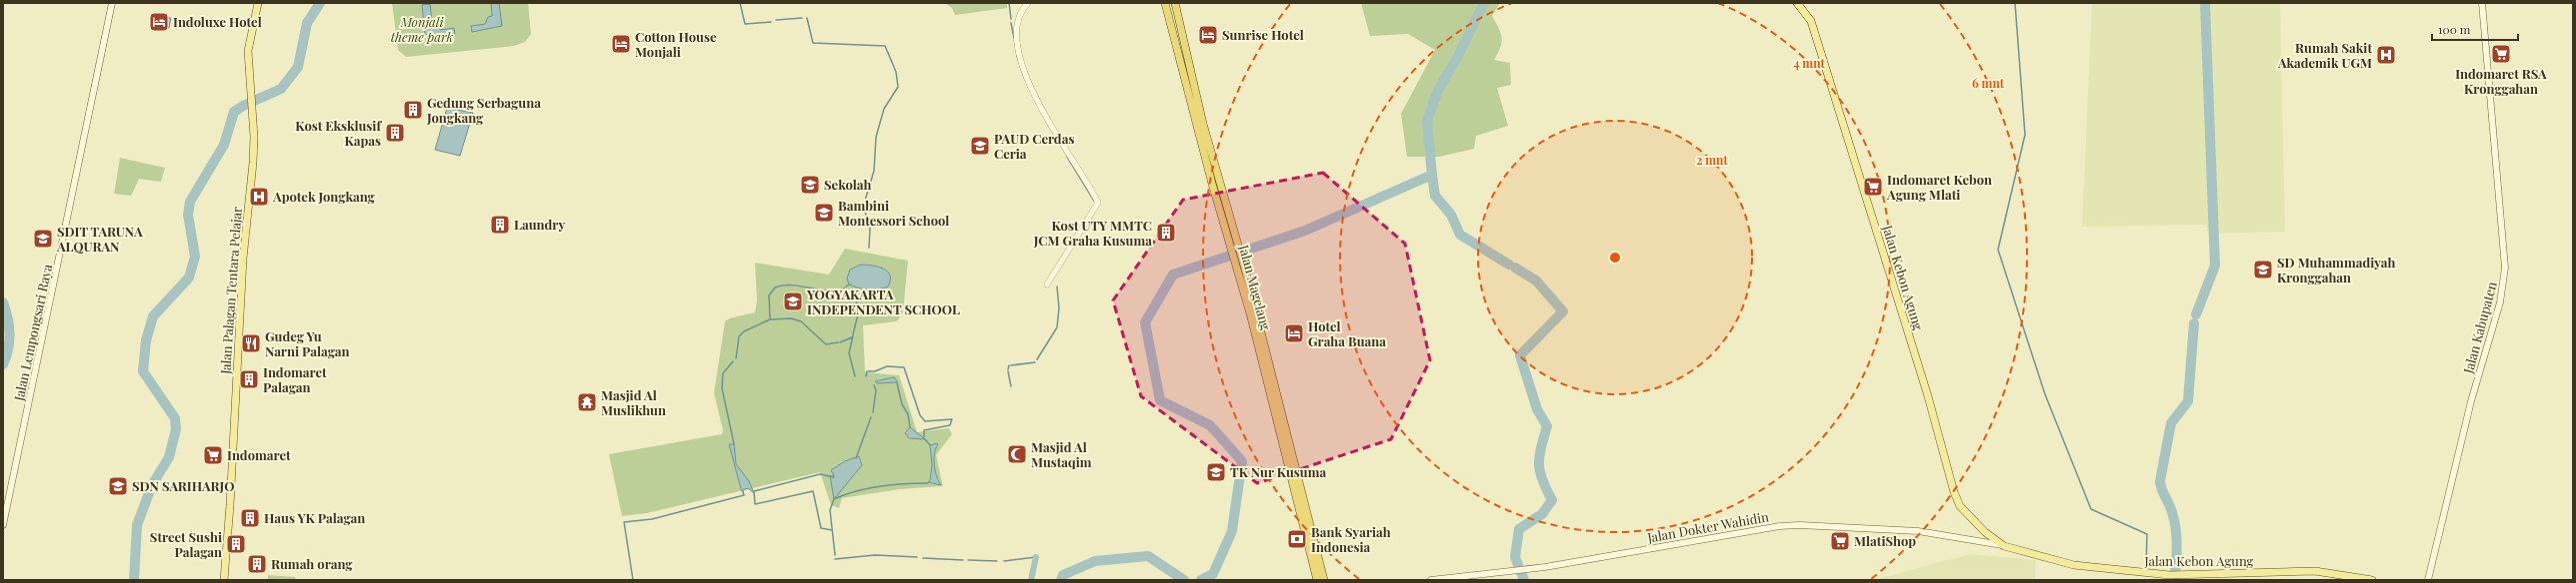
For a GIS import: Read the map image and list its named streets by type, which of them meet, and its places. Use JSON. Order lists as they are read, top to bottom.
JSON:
{
  "streets": {
    "highway": ["Jalan Magelang"],
    "main road": [
      "Jalan Kebon Agung",
      "Jalan Palagan Tentara Pelajar",
      "Jalan Kabupaten",
      "Jalan Lempongsari Raya",
      "Jalan Dokter Wahidin"
    ]
  },
  "crossings": [
    ["Jalan Kebon Agung", "Jalan Dokter Wahidin"]
  ],
  "parks": ["Monjali theme park"],
  "places": {
    "hotel": [
      "Indoluxe Hotel",
      "Sunrise Hotel",
      "Cotton House Monjali",
      "Hotel Graha Buana"
    ],
    "supermarket": [
      "Indomaret RSA Kronggahan",
      "Indomaret Kebon Agung Mlati",
      "Indomaret",
      "MlatiShop"
    ],
    "hospital": ["Rumah Sakit Akademik UGM", "Apotek Jongkang"],
    "building": [
      "Gedung Serbaguna Jongkang",
      "Kost Eksklusif Kapas",
      "Laundry",
      "Kost UTY MMTC JCM Graha Kusuma",
      "Indomaret Palagan",
      "Haus YK Palagan",
      "Street Sushi Palagan",
      "Rumah orang"
    ],
    "school or university": [
      "PAUD Cerdas Ceria",
      "Sekolah",
      "Bambini Montessori School",
      "SDIT TARUNA ALQURAN",
      "SD Muhammadiyah Kronggahan",
      "YOGYAKARTA INDEPENDENT SCHOOL",
      "TK Nur Kusuma",
      "SDN SARIHARJO"
    ],
    "restaurant": ["Gudeg Yu Narni Palagan"],
    "temple": ["Masjid Al Muslikhun"],
    "mosque": ["Masjid Al Mustaqim"],
    "bank": ["Bank Syariah Indonesia"]
  },
  "scale_bar": "100 m",
  "rings": ["4 mnt", "6 mnt", "2 mnt"]
}
